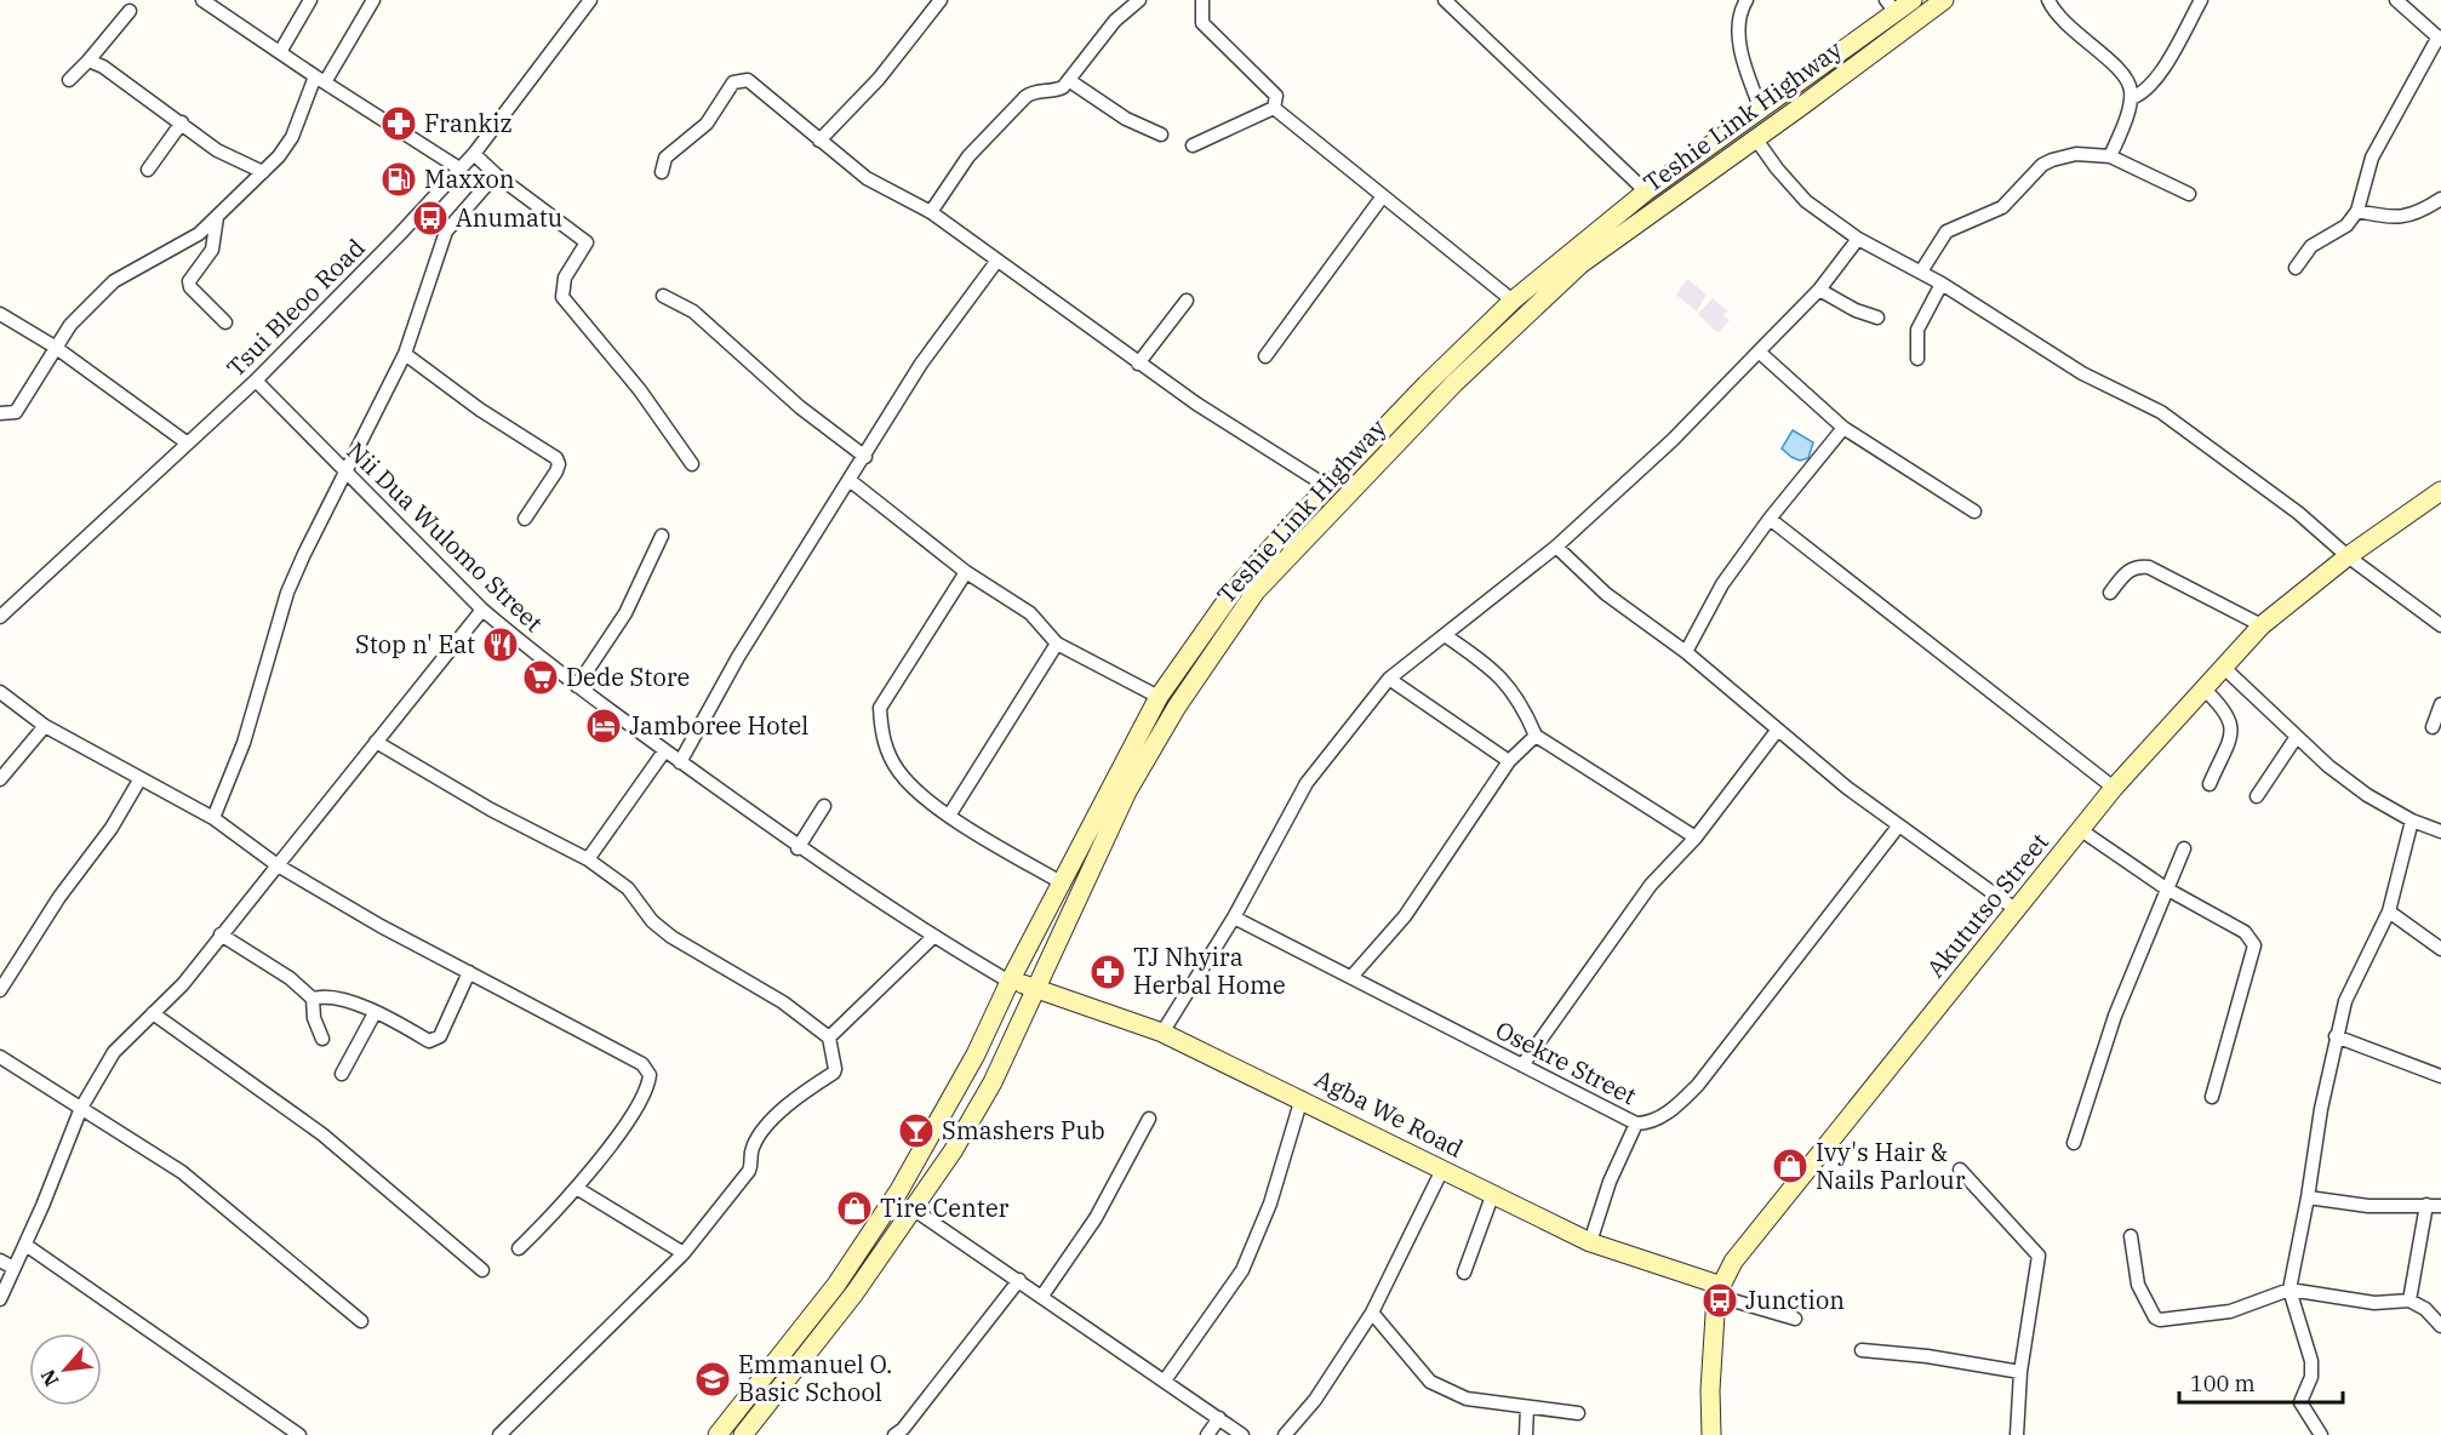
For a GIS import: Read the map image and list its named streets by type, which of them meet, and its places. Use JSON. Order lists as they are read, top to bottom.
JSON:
{
  "streets": {
    "main road": ["Teshie Link Highway", "Akututso Street", "Agba We Road"],
    "street": ["Tsui Bleoo Road", "Nii Dua Wulomo Street", "Osekre Street"]
  },
  "crossings": [
    ["Teshie Link Highway", "Nii Dua Wulomo Street"],
    ["Teshie Link Highway", "Agba We Road"],
    ["Tsui Bleoo Road", "Nii Dua Wulomo Street"],
    ["Nii Dua Wulomo Street", "Agba We Road"],
    ["Akututso Street", "Agba We Road"]
  ],
  "places": {
    "pharmacy": ["Frankiz", "TJ Nhyira Herbal Home"],
    "fuel station": ["Maxxon"],
    "bus stop": ["Anumatu", "Junction"],
    "restaurant": ["Stop n' Eat"],
    "supermarket": ["Dede Store"],
    "hotel": ["Jamboree Hotel"],
    "bar": ["Smashers Pub"],
    "shop": ["Ivy's Hair & Nails Parlour", "Tire Center"],
    "school or university": ["Emmanuel O. Basic School"]
  },
  "scale_bar": "100 m",
  "north": "bottom left"
}
